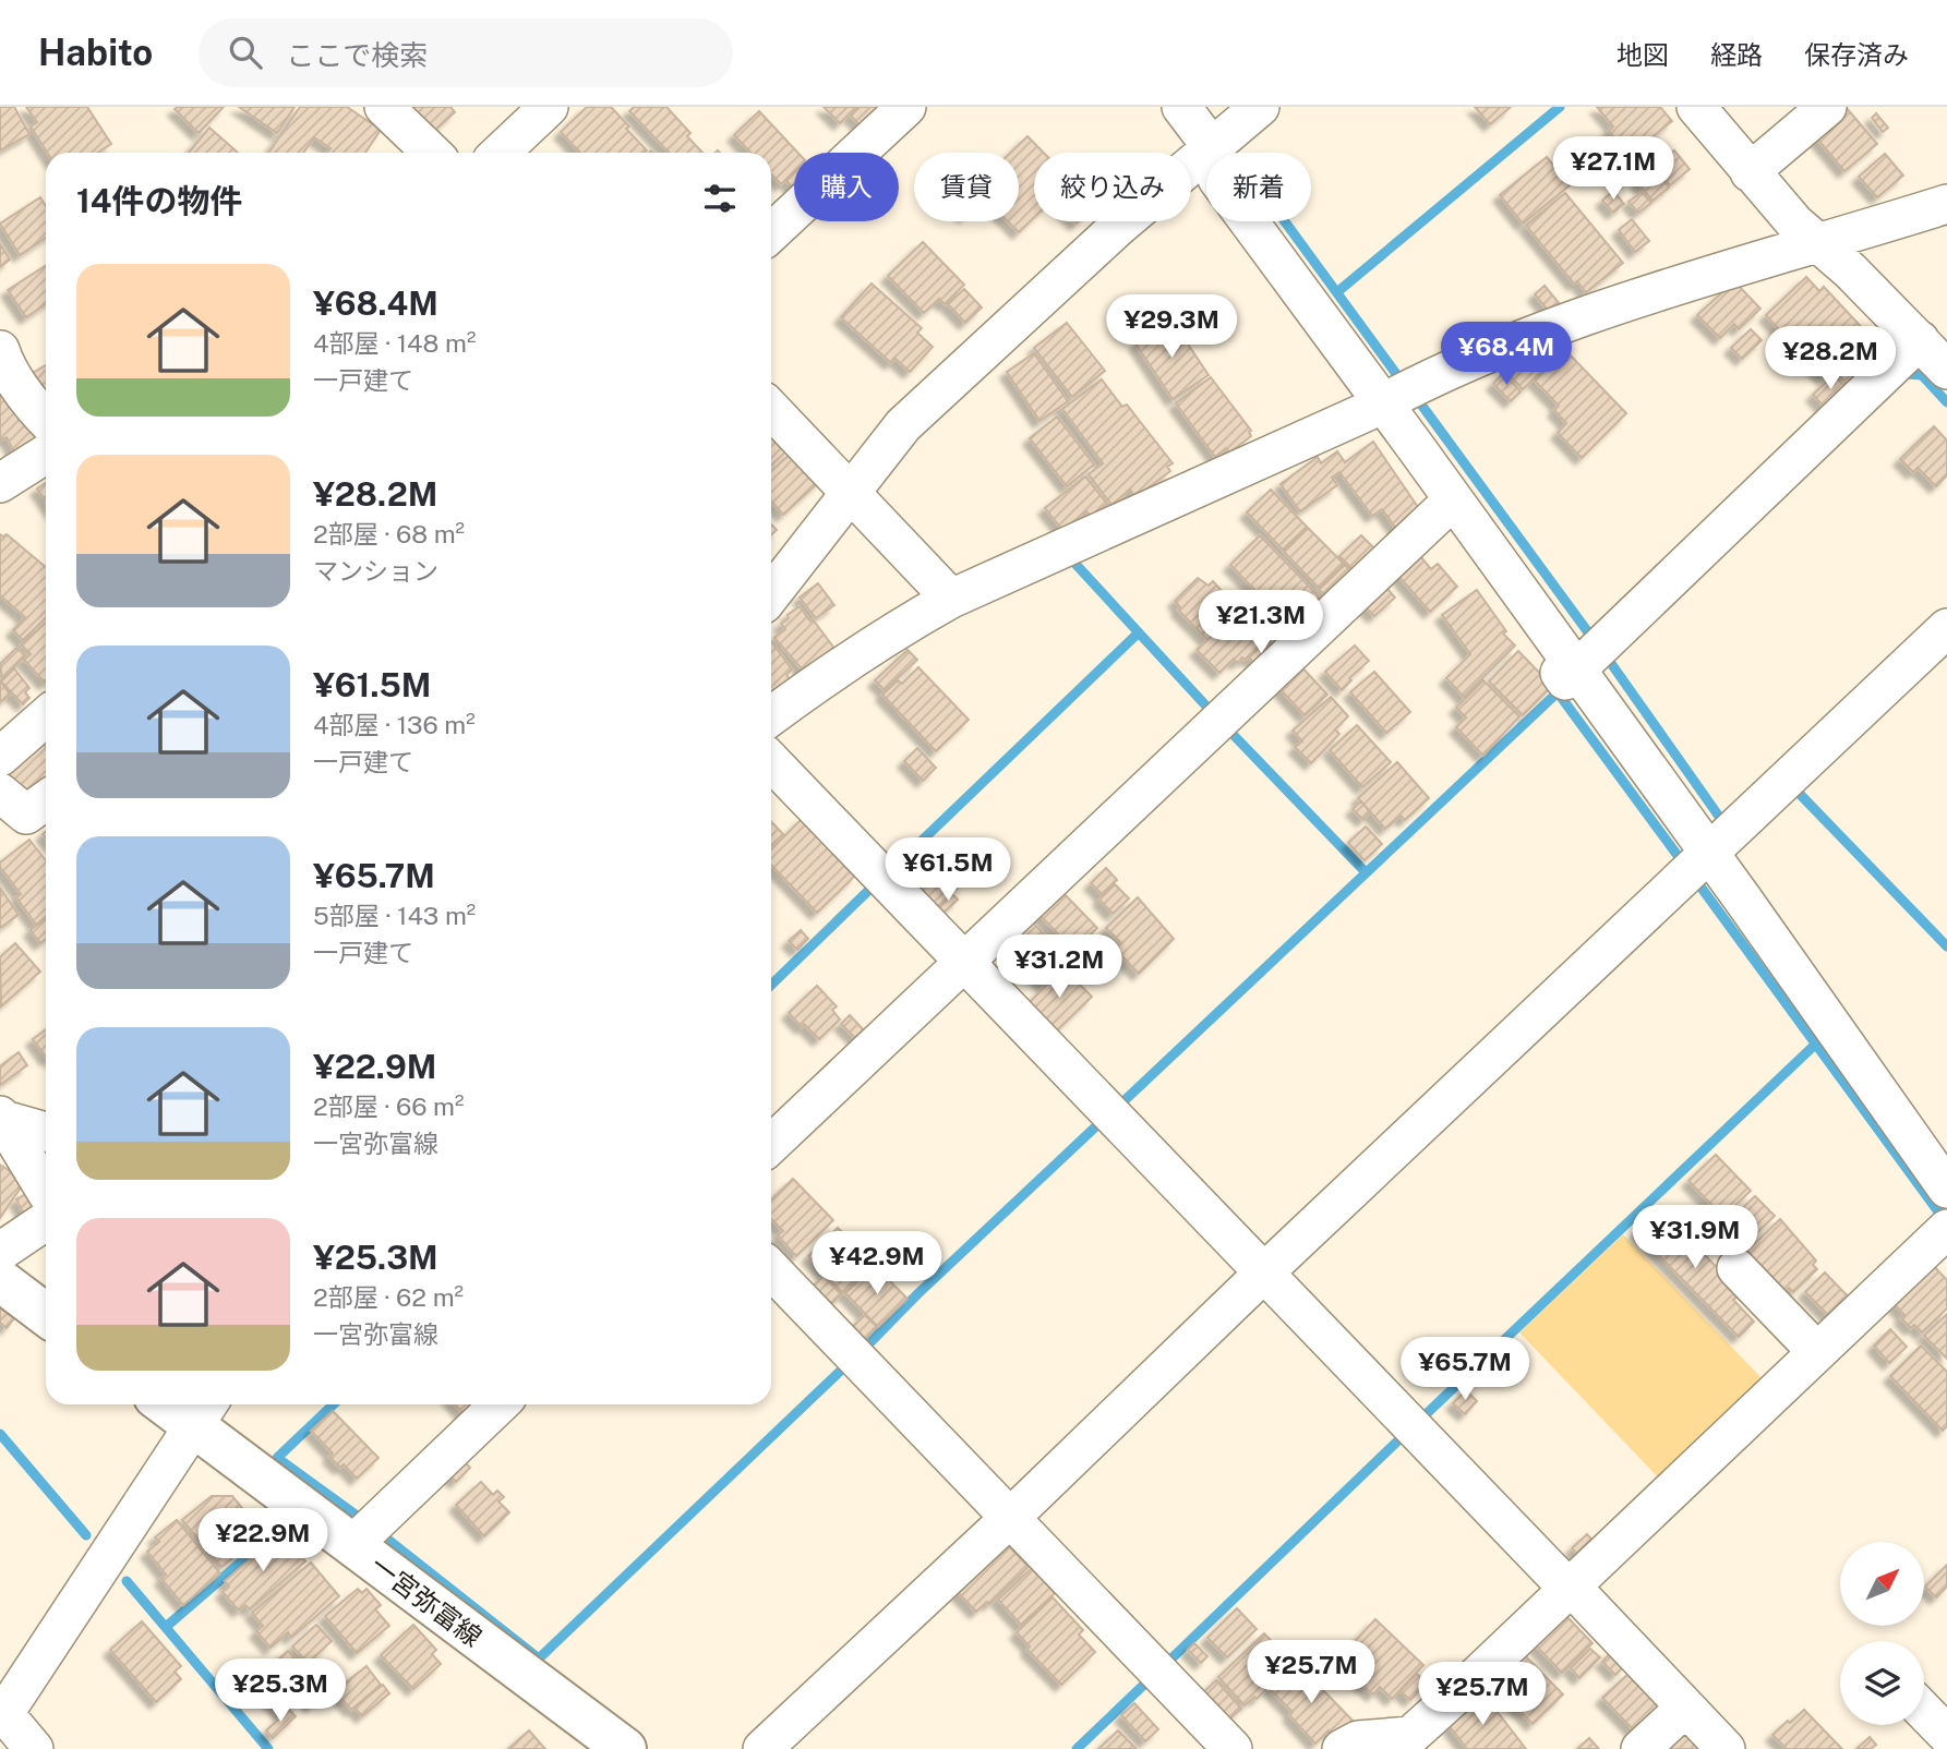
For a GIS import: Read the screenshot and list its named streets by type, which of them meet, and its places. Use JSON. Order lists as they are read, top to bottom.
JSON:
{
  "streets": {
    "main road": ["一宮弥富線"]
  },
  "north": "top right",
  "page": {
    "header": "Habito",
    "search": "ここで検索",
    "nav": ["地図", "経路", "保存済み"],
    "price": [
      "¥27.1M",
      "¥29.3M",
      "¥68.4M",
      "¥28.2M",
      "¥21.3M",
      "¥61.5M",
      "¥31.2M",
      "¥31.9M",
      "¥42.9M",
      "¥65.7M",
      "¥22.9M",
      "¥25.7M",
      "¥25.3M",
      "¥25.7M"
    ],
    "chip": [
      "購入",
      "賃貸",
      "絞り込み",
      "新着"
    ],
    "heading": "14件の物件",
    "list": [
      {
        "name": "¥68.4M",
        "note": "4部屋 · 148 m² · 一戸建て"
      },
      {
        "name": "¥28.2M",
        "note": "2部屋 · 68 m² · マンション"
      },
      {
        "name": "¥61.5M",
        "note": "4部屋 · 136 m² · 一戸建て"
      },
      {
        "name": "¥65.7M",
        "note": "5部屋 · 143 m² · 一戸建て"
      },
      {
        "name": "¥22.9M",
        "note": "2部屋 · 66 m² · 一宮弥富線"
      },
      {
        "name": "¥25.3M",
        "note": "2部屋 · 62 m² · 一宮弥富線"
      }
    ]
  }
}
